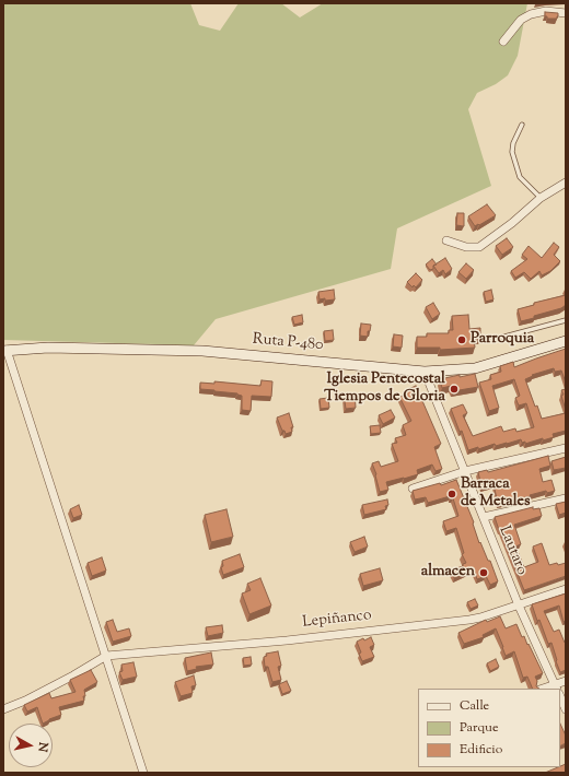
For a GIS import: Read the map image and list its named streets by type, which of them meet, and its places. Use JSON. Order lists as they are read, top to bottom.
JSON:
{
  "streets": {
    "street": ["Ruta P-480", "Lautaro", "Lepiñanco"]
  },
  "crossings": [
    ["Ruta P-480", "Lautaro"],
    ["Lautaro", "Lepiñanco"]
  ],
  "places": [
    "Parroquia",
    "Iglesia Pentecostal Tiempos de Gloria",
    "Barraca de Metales",
    "almacen"
  ],
  "legend": ["Calle", "Parque", "Edificio"],
  "north": "right"
}
